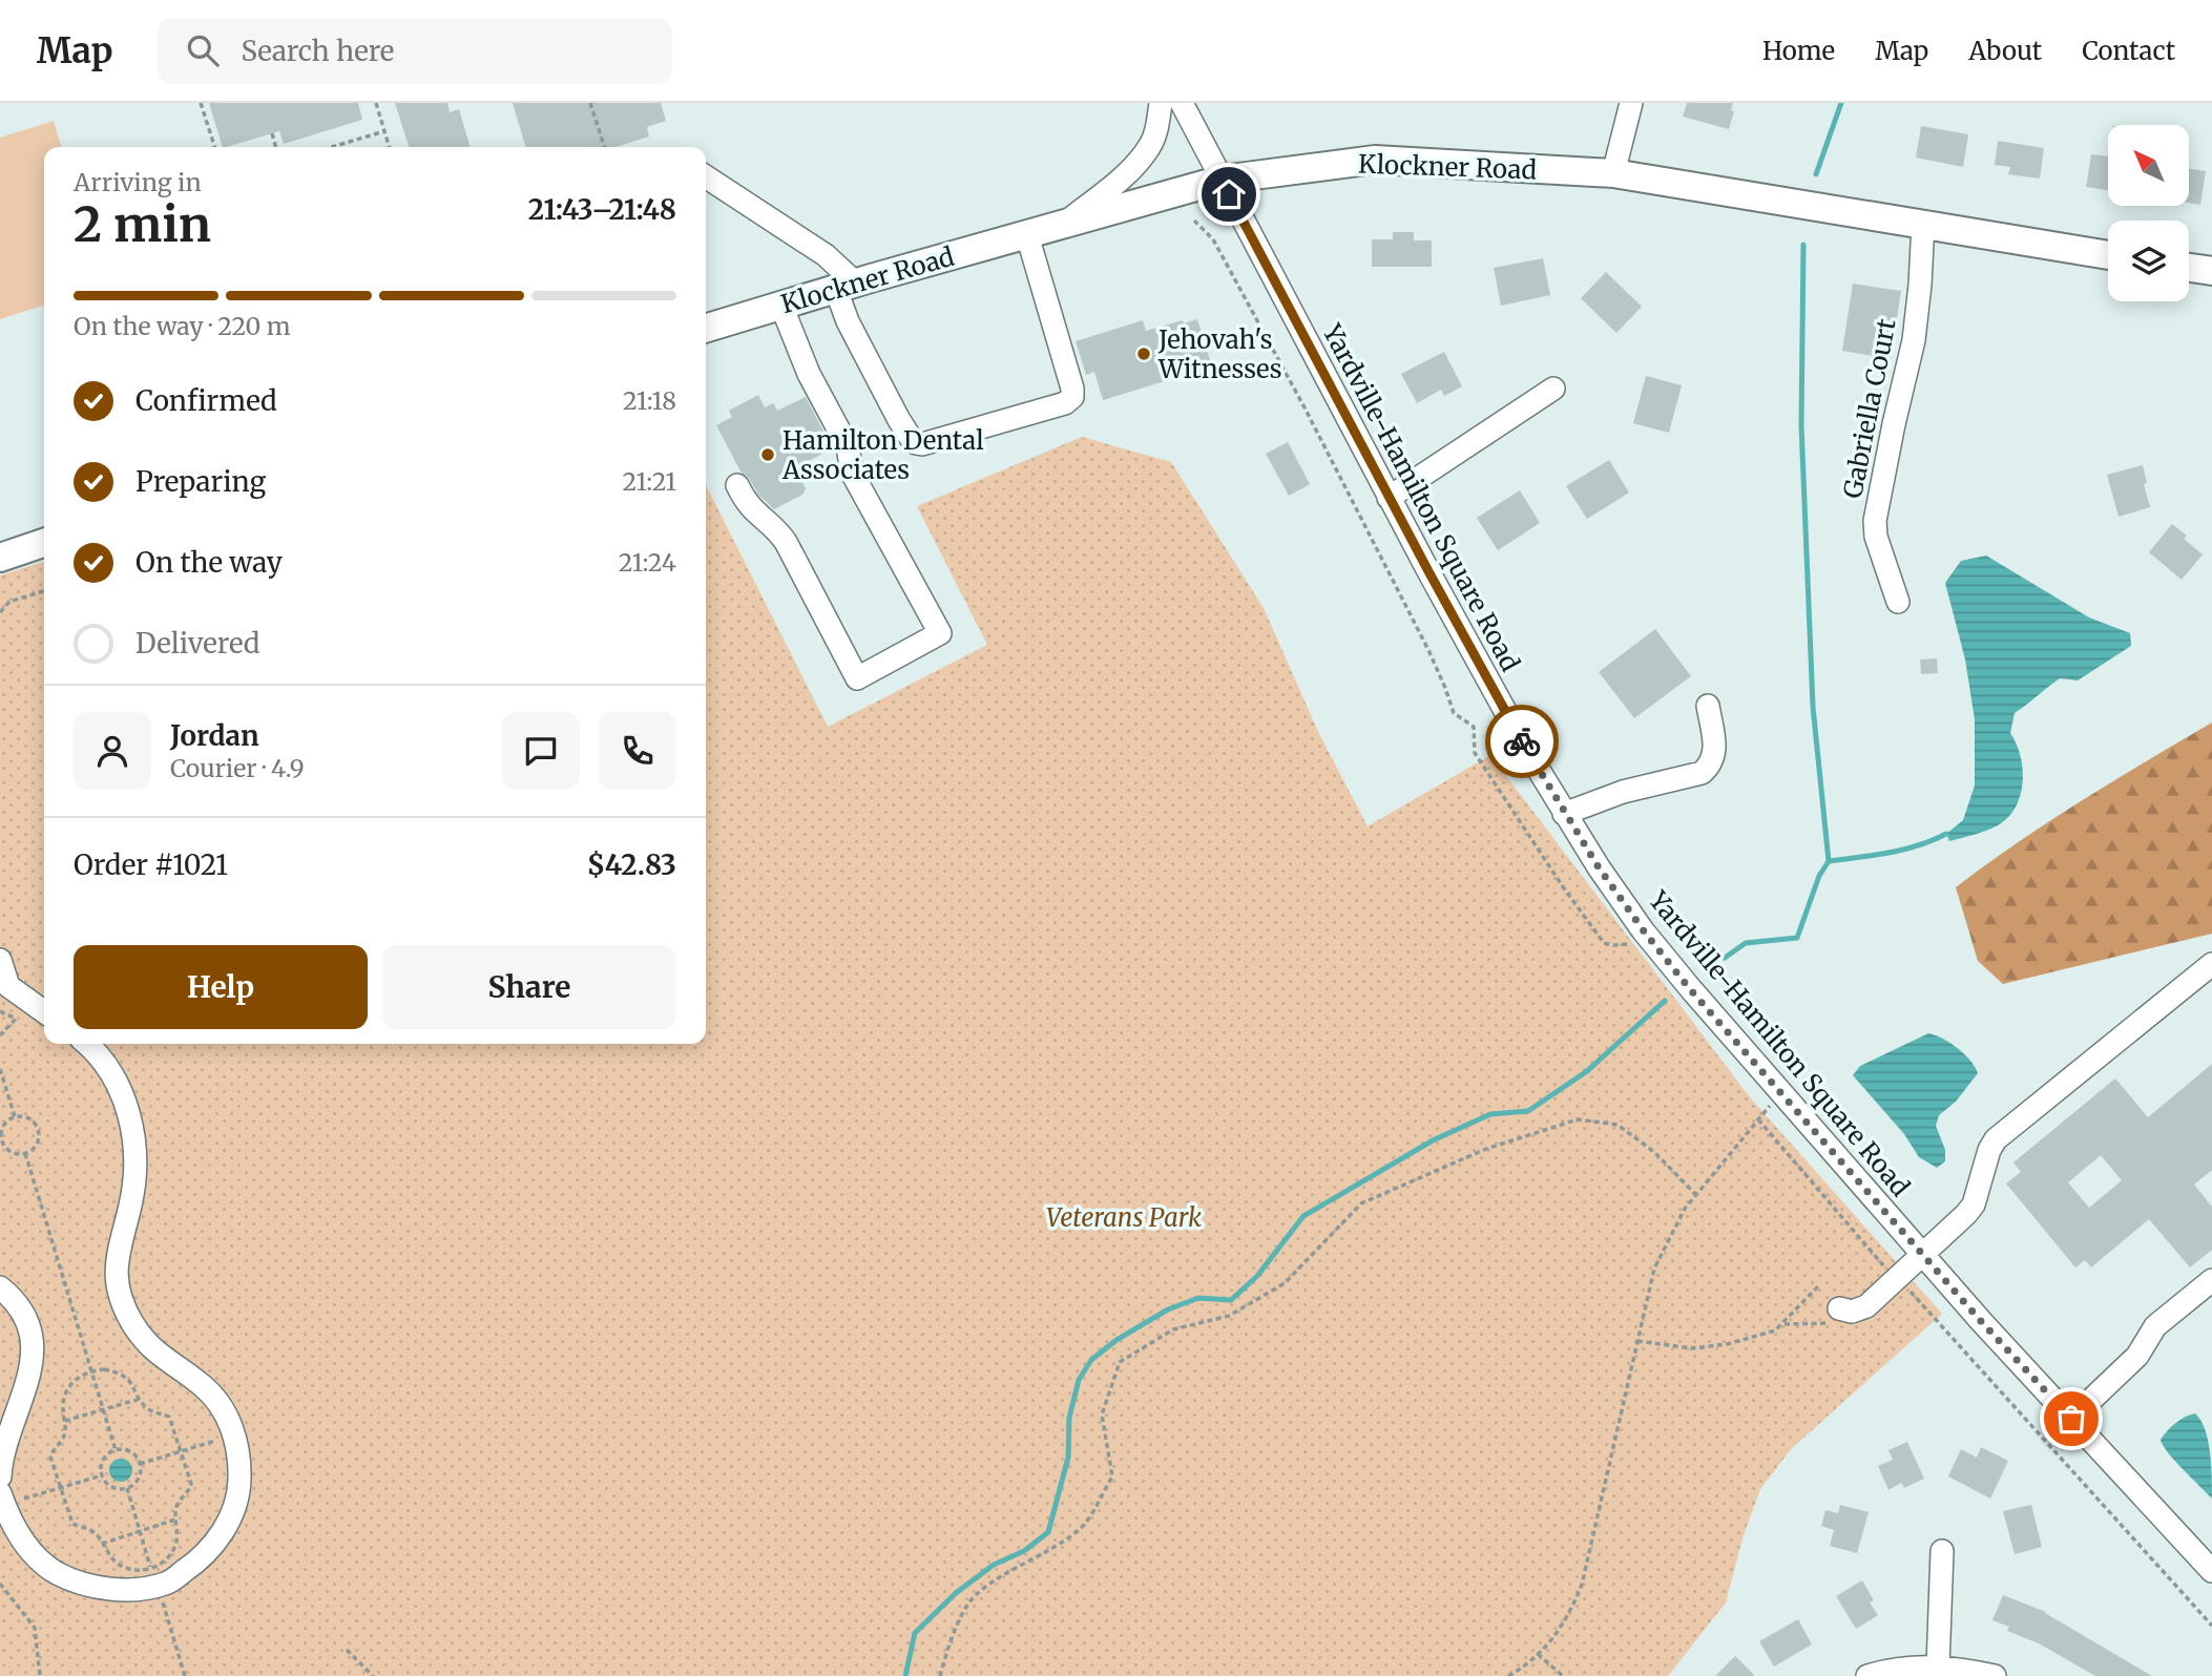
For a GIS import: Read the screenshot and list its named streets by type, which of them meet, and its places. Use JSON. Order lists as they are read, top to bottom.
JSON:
{
  "streets": {
    "main road": ["Klockner Road"],
    "street": ["Gabriella Court", "Yardville-Hamilton Square Road"]
  },
  "crossings": [
    ["Klockner Road", "Gabriella Court"],
    ["Klockner Road", "Yardville-Hamilton Square Road"]
  ],
  "parks": ["Veterans Park"],
  "places": ["Jehovah's Witnesses", "Hamilton Dental Associates"],
  "north": "top left",
  "page": {
    "header": "Map",
    "search": "Search here",
    "nav": [
      "Home",
      "Map",
      "About",
      "Contact"
    ],
    "heading": ["2 min", "Arriving in", "21:43–21:48"],
    "panel": [
      "Jordan",
      "Courier · 4.9",
      "Order #1021",
      "$42.83"
    ],
    "bar": "On the way · 220 m",
    "list": [
      ["Confirmed", "21:18"],
      ["Preparing", "21:21"],
      ["On the way", "21:24"],
      "Delivered"
    ],
    "buttons": ["Help", "Share"]
  }
}
